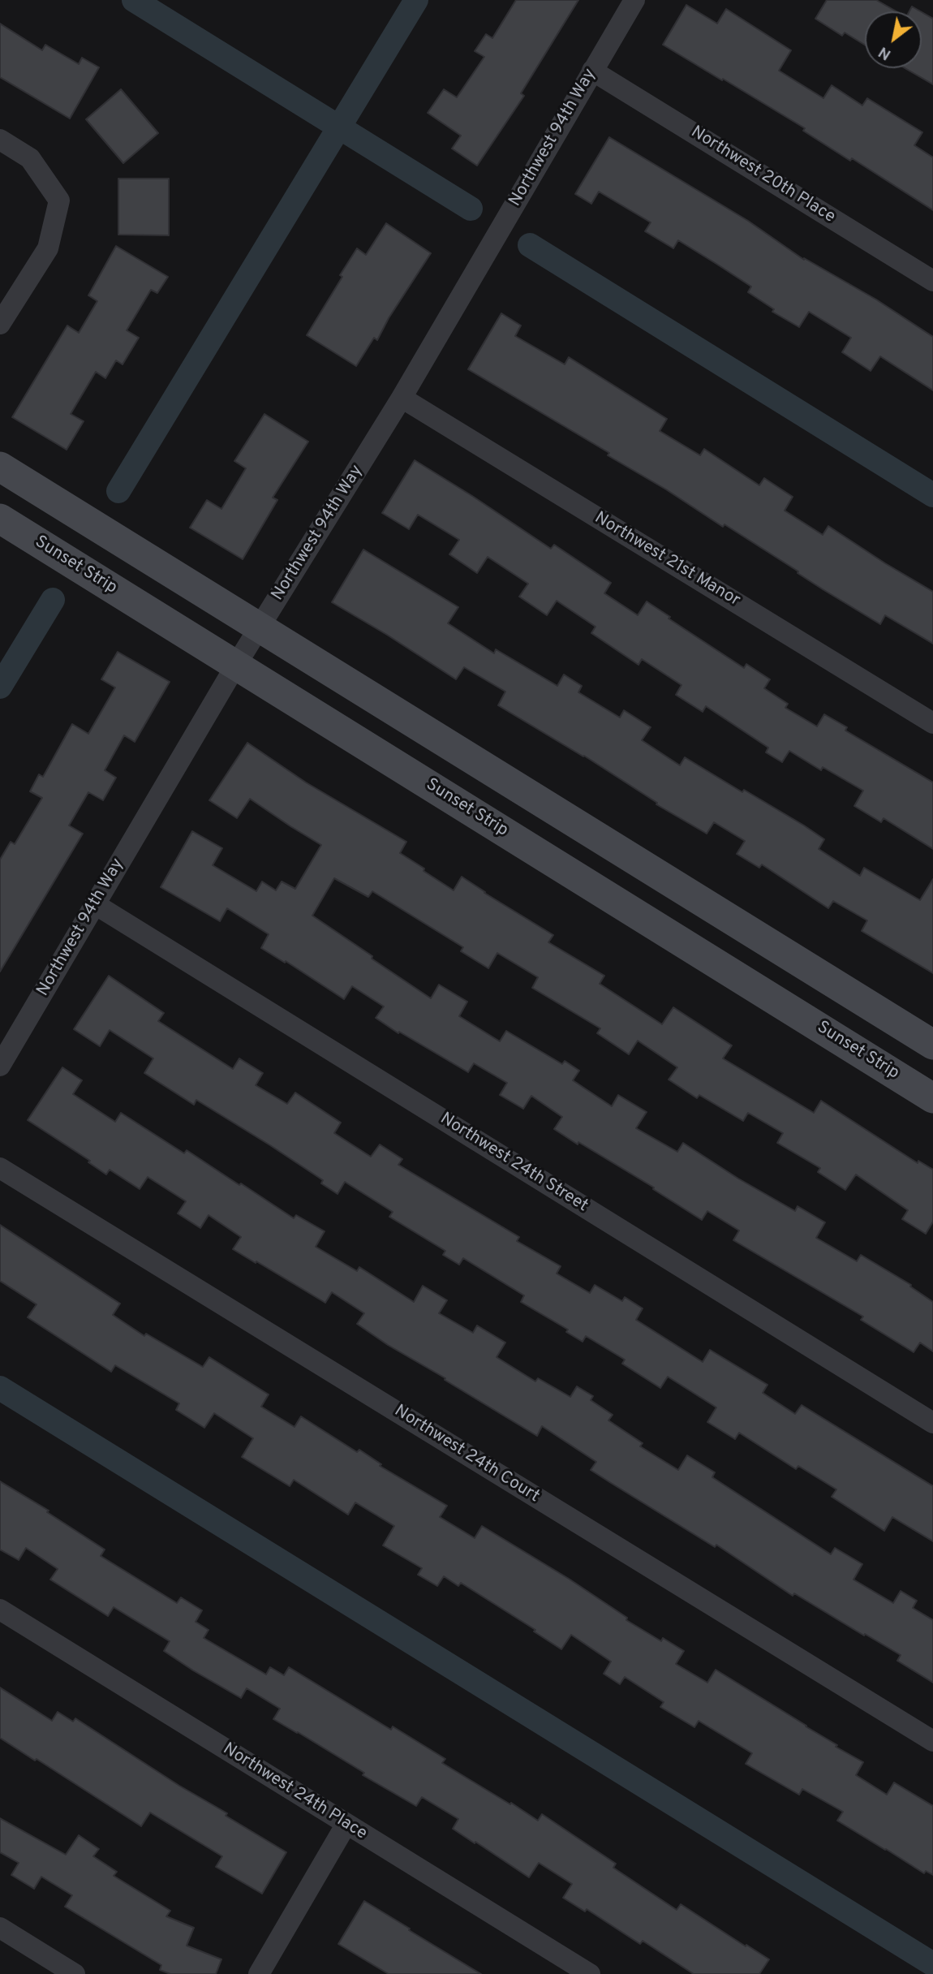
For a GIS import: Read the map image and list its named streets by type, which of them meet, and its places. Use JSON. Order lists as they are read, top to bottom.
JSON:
{
  "streets": {
    "street": [
      "Northwest 94th Way",
      "Northwest 20th Place",
      "Northwest 21st Manor",
      "Sunset Strip",
      "Northwest 24th Street",
      "Northwest 24th Court",
      "Northwest 24th Place"
    ]
  },
  "crossings": [
    ["Northwest 94th Way", "Northwest 20th Place"],
    ["Northwest 94th Way", "Northwest 21st Manor"],
    ["Northwest 94th Way", "Sunset Strip"],
    ["Northwest 94th Way", "Northwest 24th Street"]
  ],
  "north": "bottom left"
}
